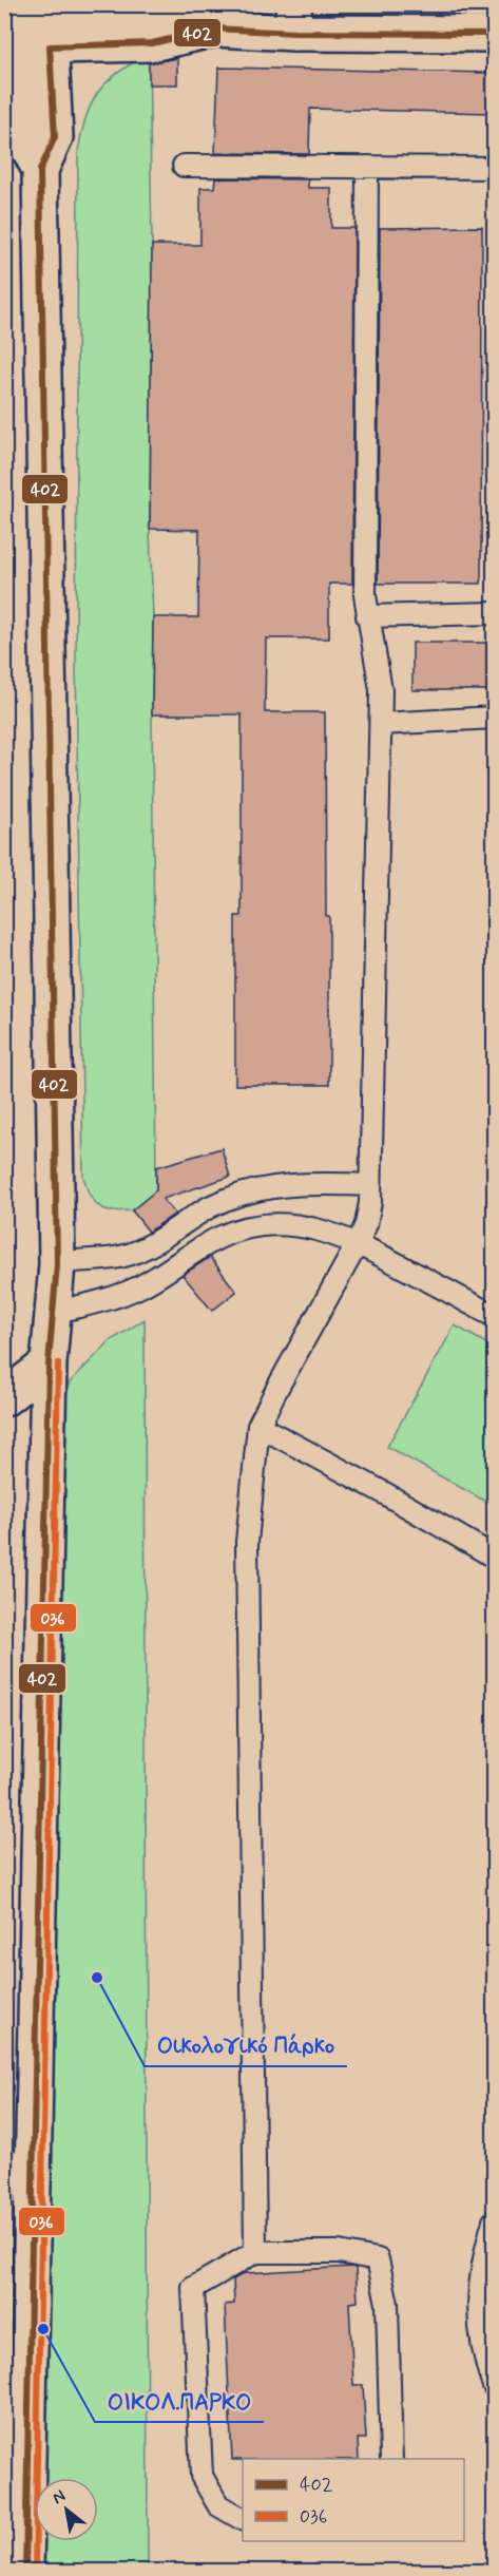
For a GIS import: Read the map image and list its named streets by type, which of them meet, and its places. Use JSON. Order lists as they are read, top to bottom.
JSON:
{
  "places": ["Οικολογικό Πάρκο", "ΟΙΚΟΛ.ΠΑΡΚΟ"],
  "lines": ["transit line 402", "transit line 036"],
  "legend": ["402", "036"],
  "north": "top left"
}
